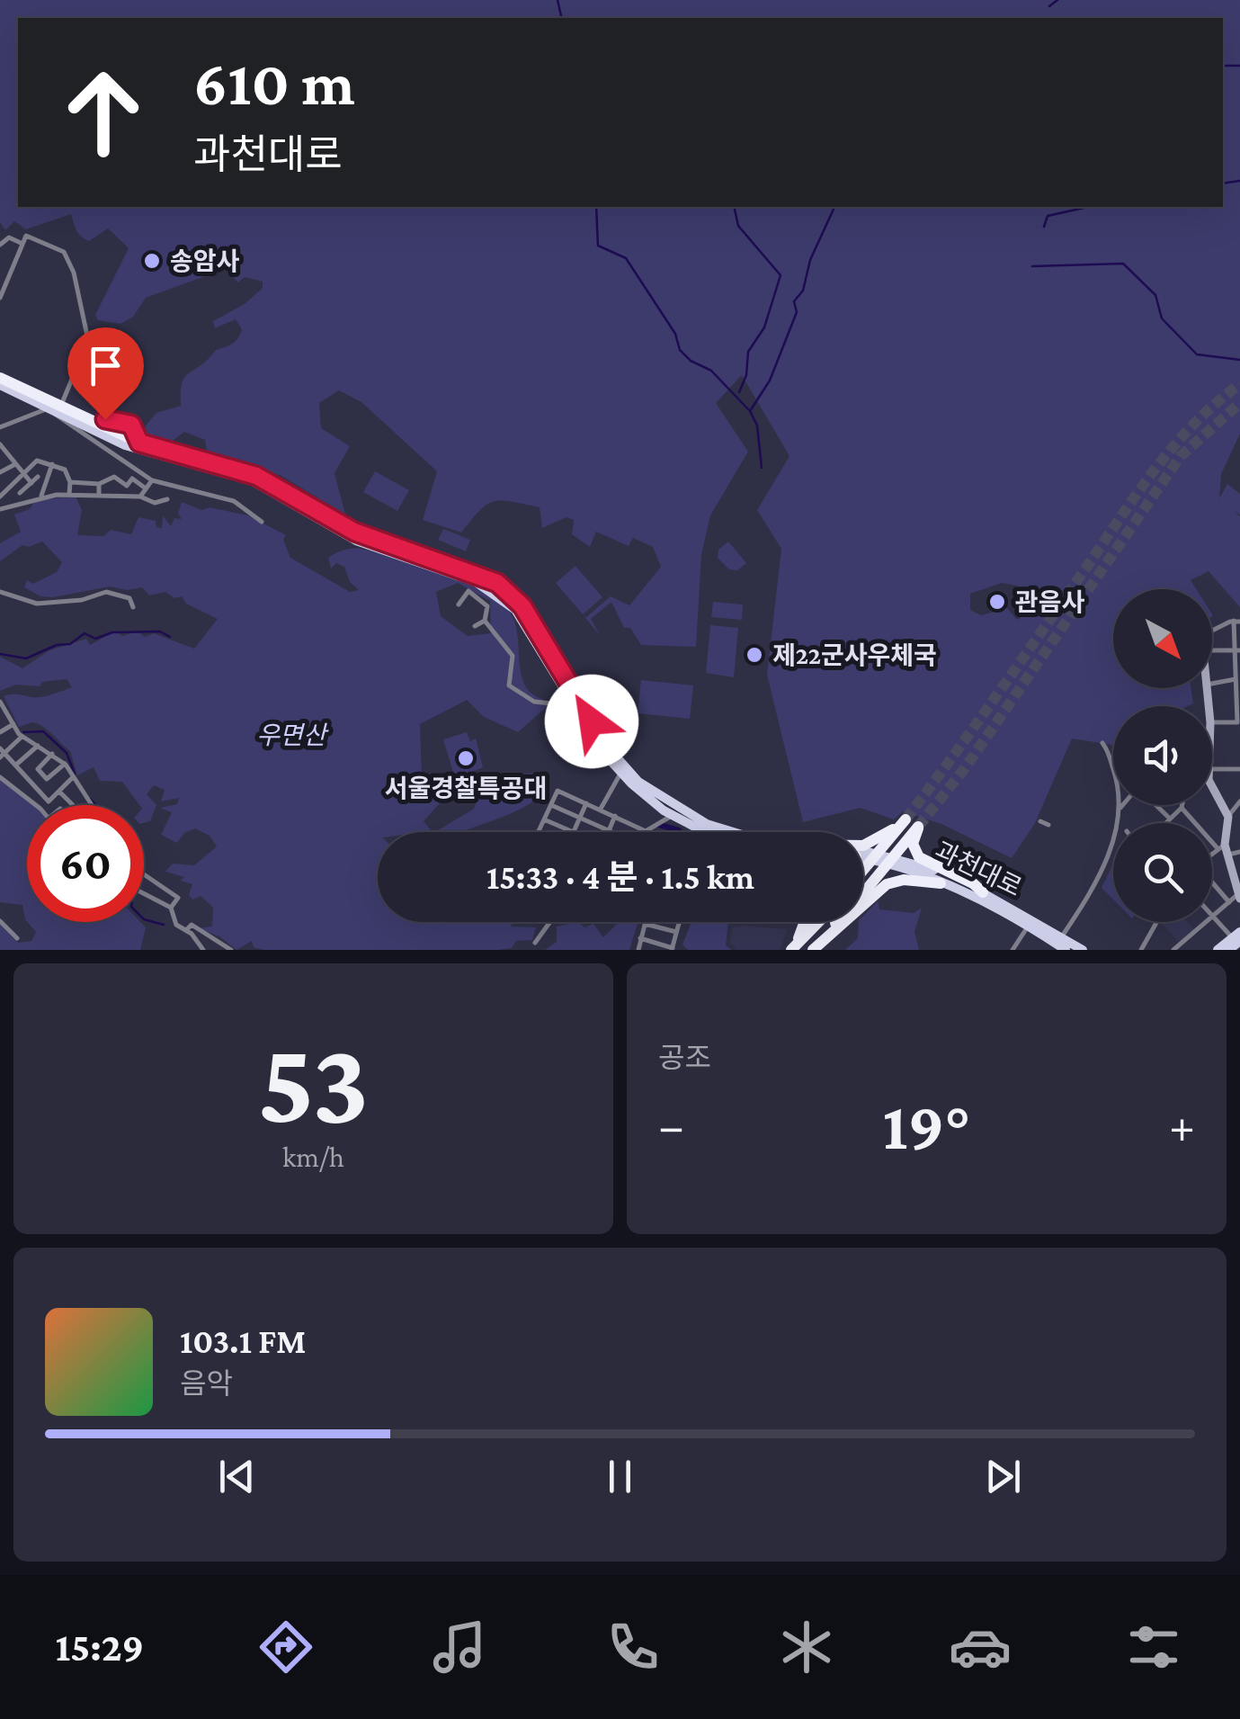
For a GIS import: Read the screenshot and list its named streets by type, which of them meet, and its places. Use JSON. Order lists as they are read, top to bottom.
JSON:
{
  "streets": {
    "main road": ["과천대로"]
  },
  "parks": ["우면산"],
  "places": [
    "송암사",
    "관음사",
    "제22군사우체국",
    "서울경찰특공대"
  ],
  "north": "bottom right",
  "page": {
    "turn": ["610 m", "과천대로"],
    "limit": "60",
    "trip": "15:33 · 4 분 · 1.5 km",
    "tile": [
      ["53", "km/h"],
      "공조"
    ],
    "heat": ["−", "19°", "+"],
    "song": ["103.1 FM", "음악"],
    "tabs": "15:29"
  }
}
